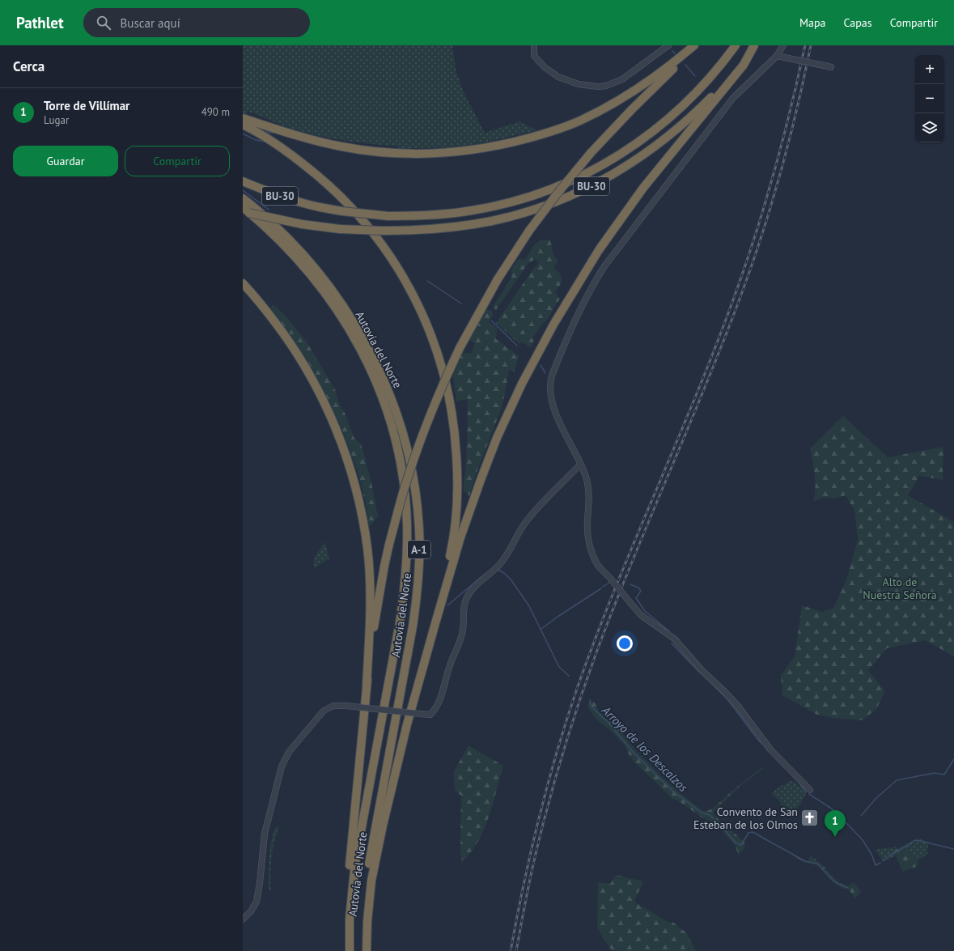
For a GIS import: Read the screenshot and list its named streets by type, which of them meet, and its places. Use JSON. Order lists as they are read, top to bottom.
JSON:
{
  "streets": {
    "highway": ["BU-30", "Autovía del Norte", "A-1"]
  },
  "water": ["Arroyo de los Descalzos"],
  "parks": ["Alto de Nuestra Señora"],
  "places": {
    "church": ["Convento de San Esteban de los Olmos"]
  },
  "page": {
    "header": "Pathlet",
    "search": "Buscar aquí",
    "nav": ["Mapa", "Capas", "Compartir"],
    "heading": "Cerca",
    "map_buttons": ["+", "−"],
    "list": [
      {
        "mark": "1",
        "name": "Torre de Villímar",
        "note": "Lugar",
        "value": "490 m"
      }
    ],
    "buttons": ["Guardar", "Compartir"],
    "pins": "1"
  }
}
